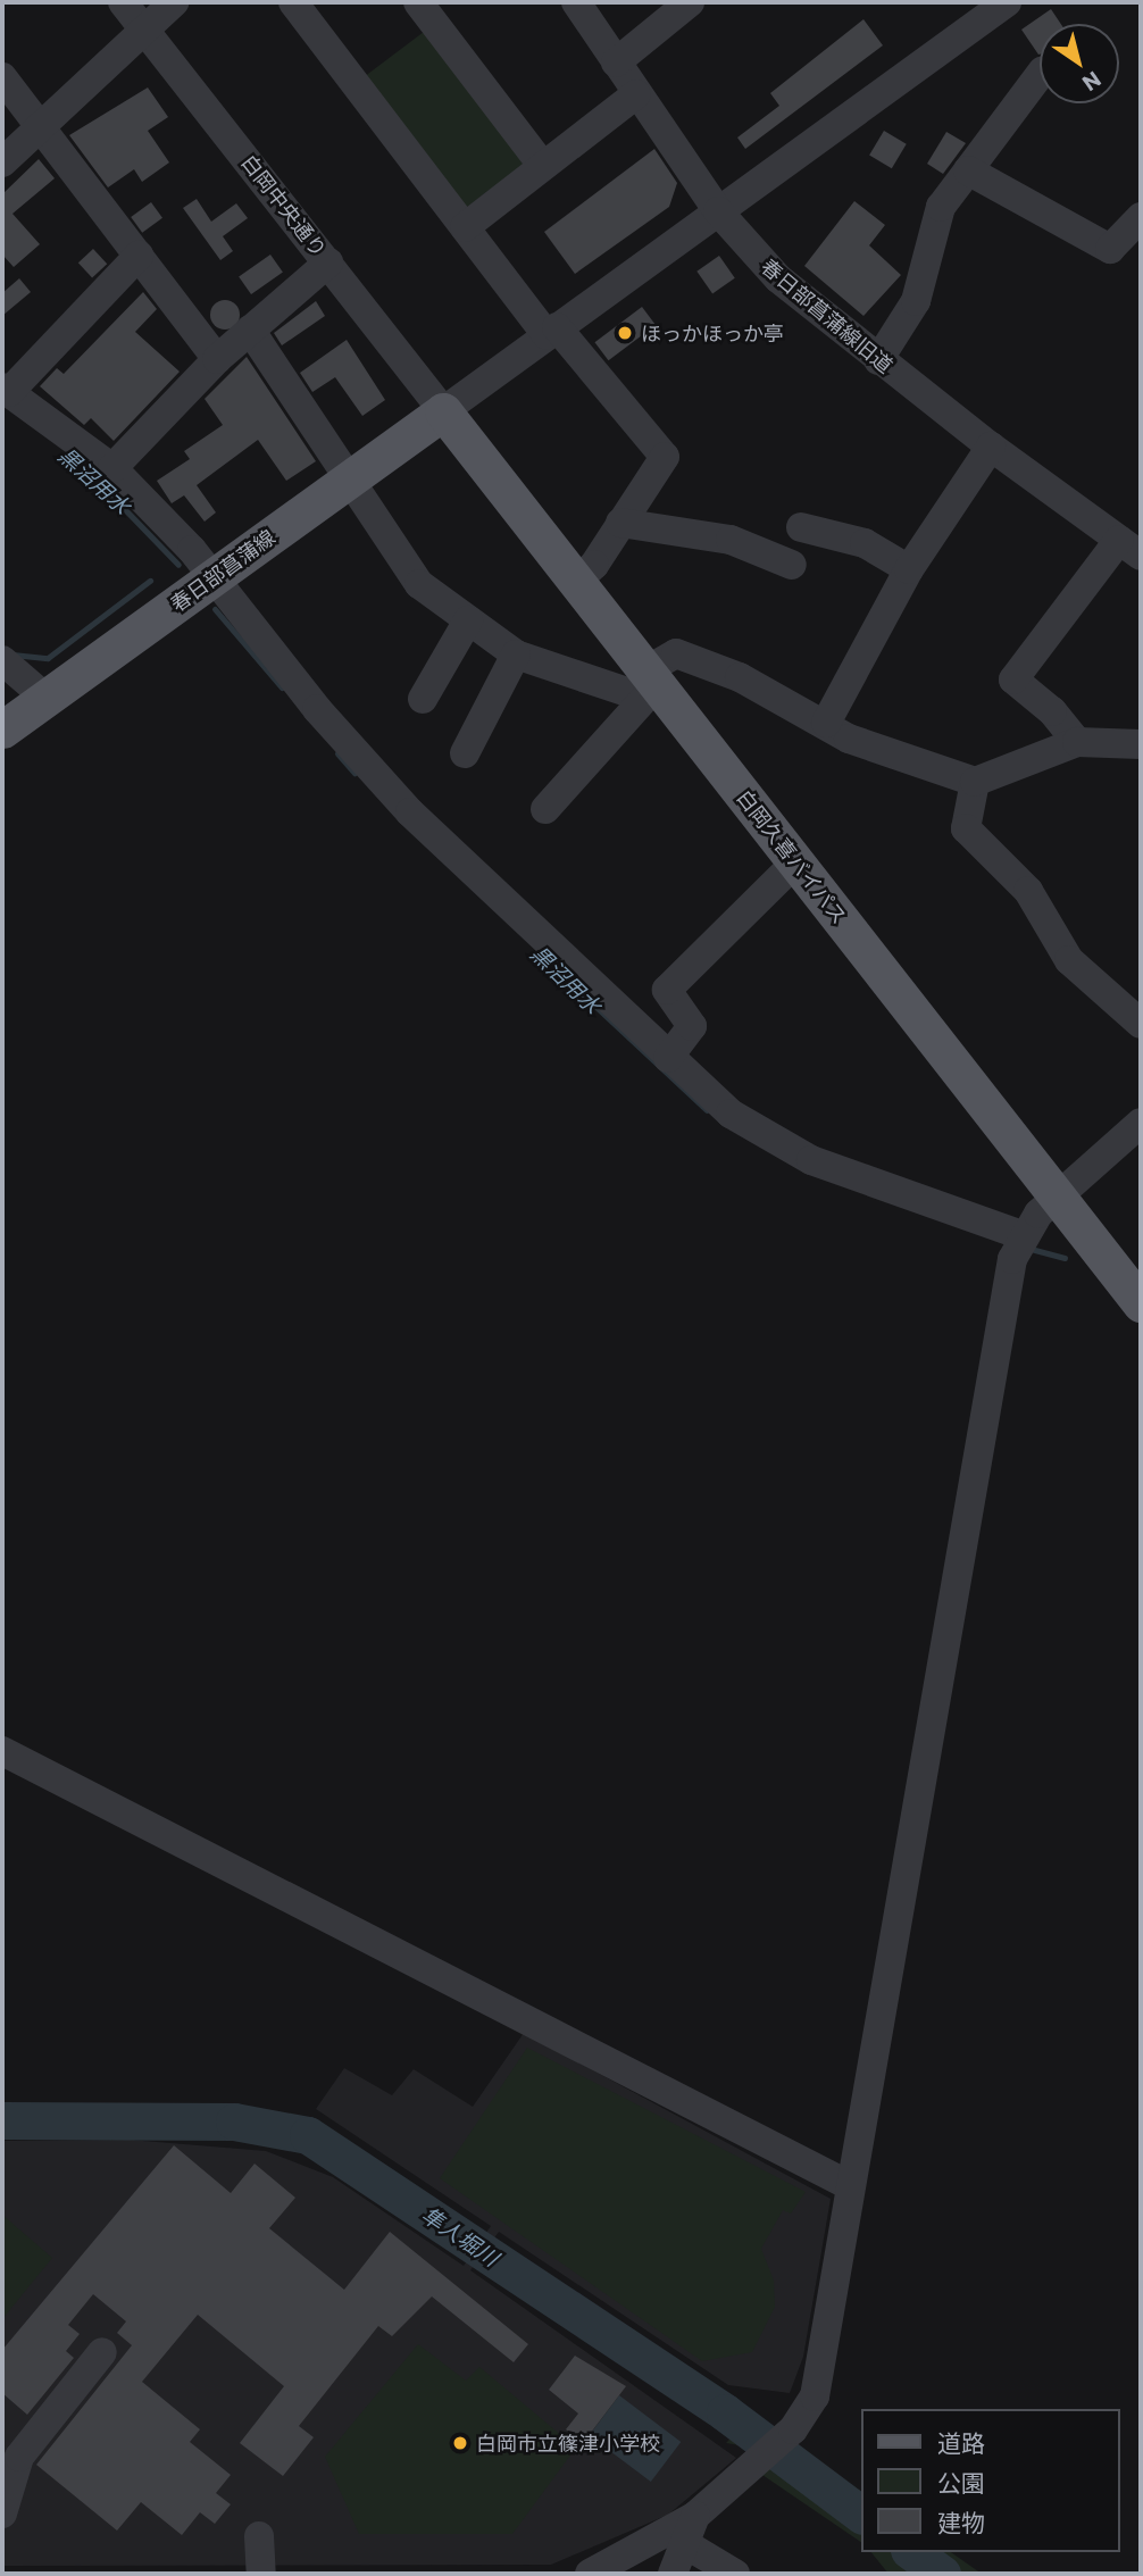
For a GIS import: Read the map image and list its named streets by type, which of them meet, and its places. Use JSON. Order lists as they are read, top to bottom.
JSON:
{
  "streets": {
    "main road": ["春日部菖蒲線", "白岡久喜バイパス"],
    "street": ["白岡中央通り", "春日部菖蒲線旧道"]
  },
  "crossings": [
    ["白岡中央通り", "春日部菖蒲線"],
    ["白岡中央通り", "白岡久喜バイパス"],
    ["春日部菖蒲線", "白岡久喜バイパス"]
  ],
  "water": ["黒沼用水", "隼人堀川"],
  "places": ["ほっかほっか亭", "白岡市立篠津小学校"],
  "legend": ["道路", "公園", "建物"],
  "north": "bottom right"
}
